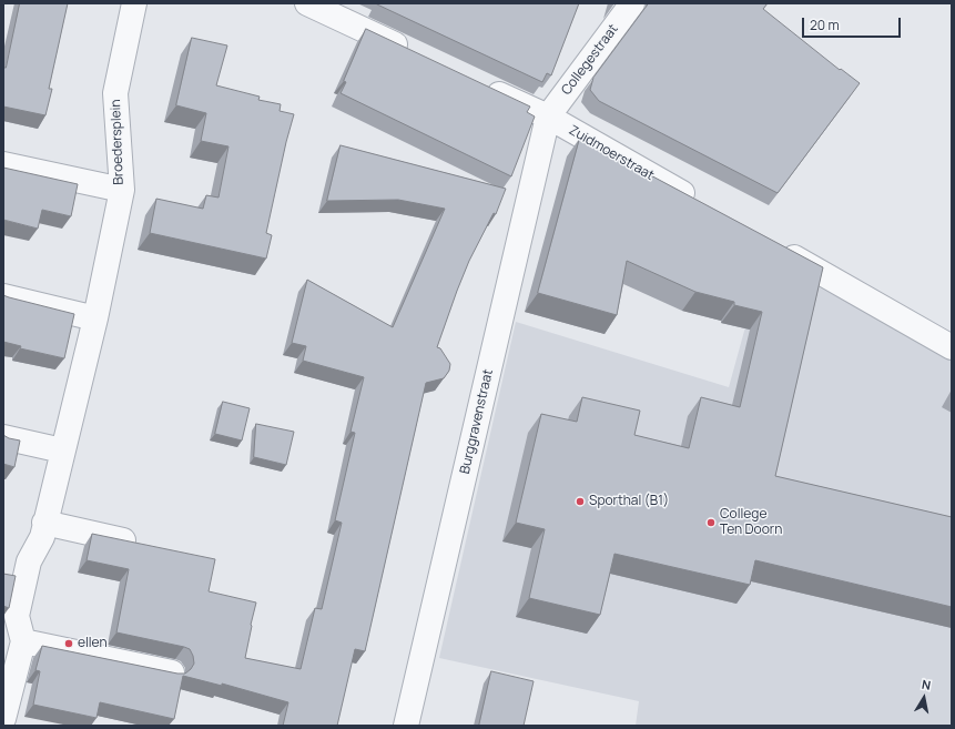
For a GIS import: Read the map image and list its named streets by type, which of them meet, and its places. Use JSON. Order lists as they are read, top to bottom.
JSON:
{
  "streets": {
    "street": [
      "Collegestraat",
      "Broedersplein",
      "Zuidmoerstraat",
      "Burggravenstraat"
    ]
  },
  "crossings": [
    ["Collegestraat", "Zuidmoerstraat"],
    ["Collegestraat", "Burggravenstraat"],
    ["Zuidmoerstraat", "Burggravenstraat"]
  ],
  "places": ["Sporthal (B1)", "College Ten Doorn", "ellen"],
  "scale_bar": "20 m",
  "north": "top"
}
